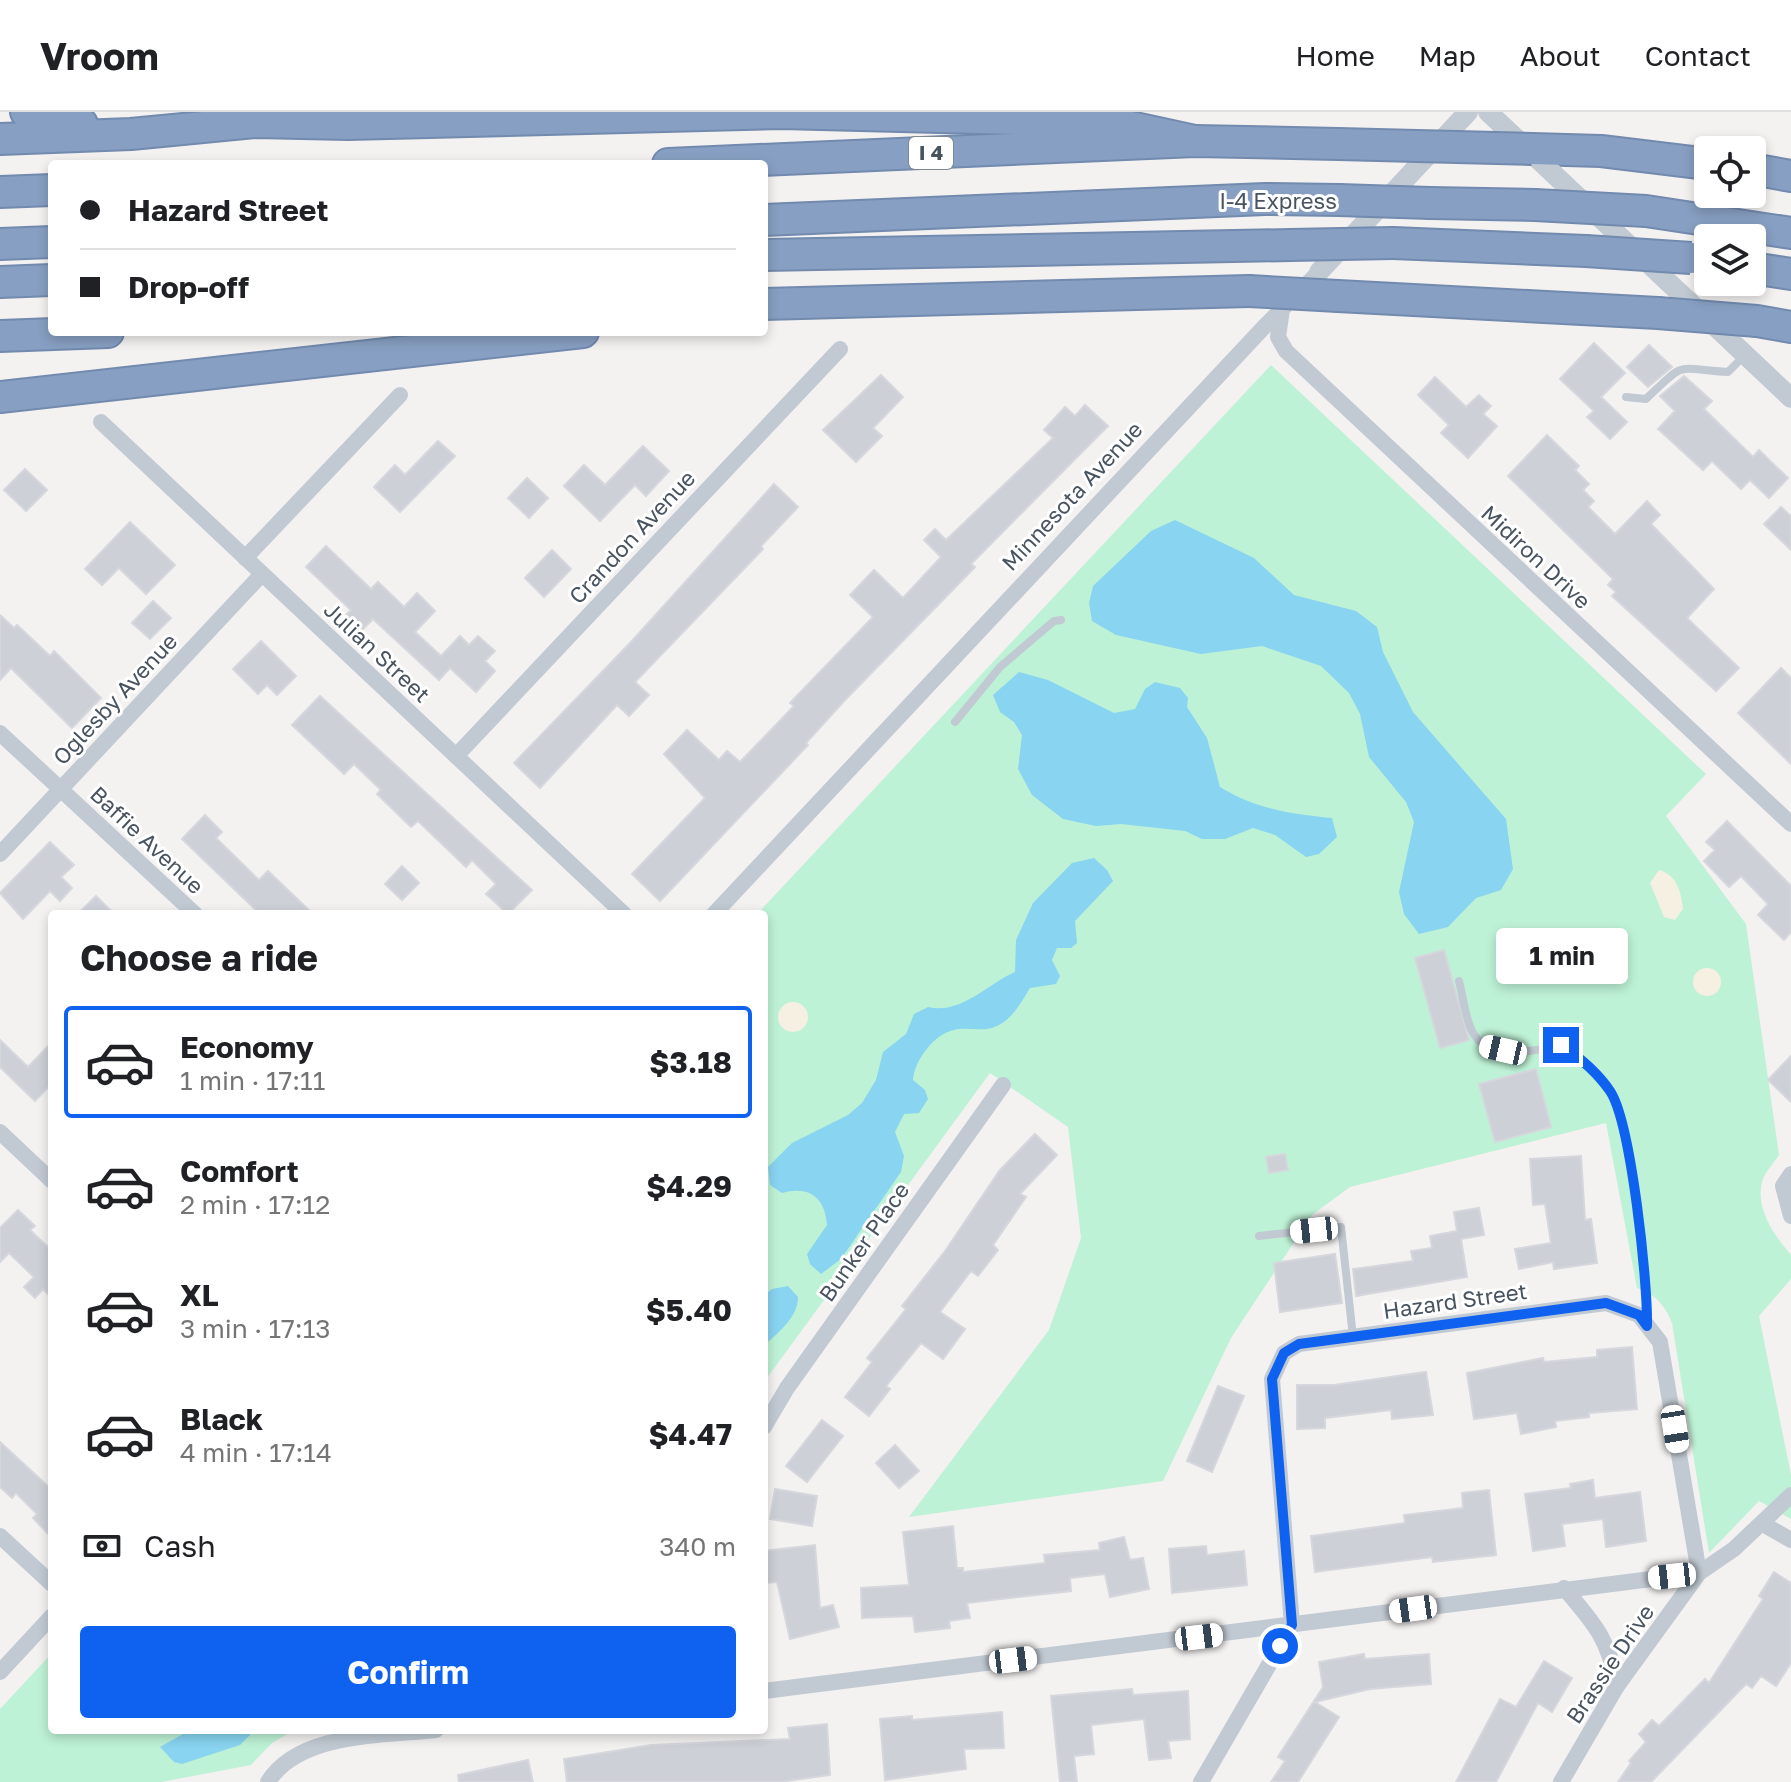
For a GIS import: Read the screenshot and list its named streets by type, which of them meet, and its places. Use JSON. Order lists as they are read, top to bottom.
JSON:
{
  "streets": {
    "highway": ["I 4", "I-4 Express"],
    "street": [
      "Minnesota Avenue",
      "Crandon Avenue",
      "Midiron Drive",
      "Julian Street",
      "Oglesby Avenue",
      "Baffie Avenue",
      "Bunker Place",
      "Hazard Street",
      "Brassie Drive"
    ]
  },
  "crossings": [
    ["Minnesota Avenue", "Midiron Drive"],
    ["Crandon Avenue", "Julian Street"],
    ["Julian Street", "Oglesby Avenue"],
    ["Oglesby Avenue", "Baffie Avenue"]
  ],
  "page": {
    "header": "Vroom",
    "nav": [
      "Home",
      "Map",
      "About",
      "Contact"
    ],
    "banner": ["Hazard Street", "Drop-off"],
    "heading": "Choose a ride",
    "bubble": "1 min",
    "list": [
      {
        "name": "Economy",
        "note": "1 min · 17:11",
        "value": "$3.18"
      },
      {
        "name": "Comfort",
        "note": "2 min · 17:12",
        "value": "$4.29"
      },
      {
        "name": "XL",
        "note": "3 min · 17:13",
        "value": "$5.40"
      },
      {
        "name": "Black",
        "note": "4 min · 17:14",
        "value": "$4.47"
      }
    ],
    "pay": ["Cash", "340 m"],
    "buttons": "Confirm"
  }
}
